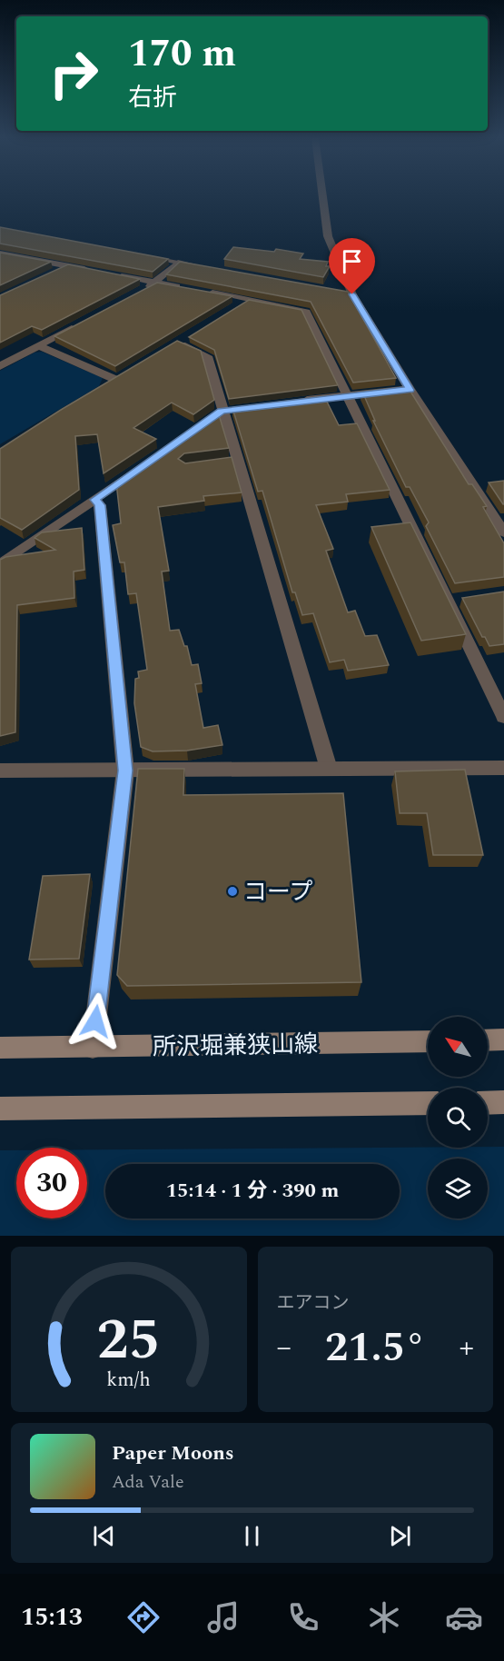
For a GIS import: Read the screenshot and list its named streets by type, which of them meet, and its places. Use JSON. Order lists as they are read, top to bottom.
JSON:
{
  "streets": {
    "main road": ["所沢堀兼狭山線"]
  },
  "places": ["コープ"],
  "north": "top left",
  "page": {
    "turn": ["170 m", "右折"],
    "limit": "30",
    "trip": "15:14 · 1 分 · 390 m",
    "tile": "エアコン",
    "heat": ["−", "21.5°", "+"],
    "song": ["Paper Moons", "Ada Vale"],
    "tabs": "15:13",
    "gauge": ["25", "km/h"]
  }
}
